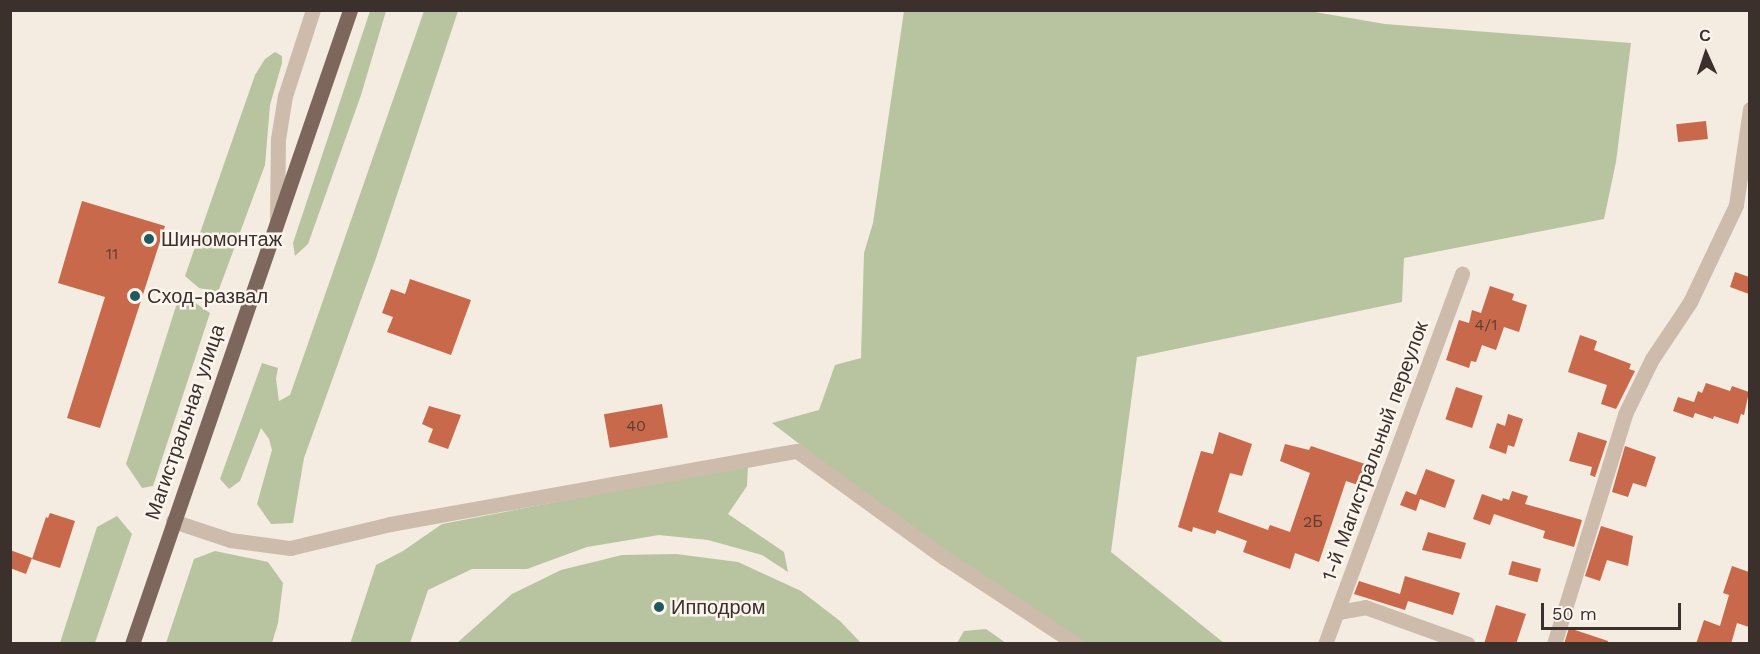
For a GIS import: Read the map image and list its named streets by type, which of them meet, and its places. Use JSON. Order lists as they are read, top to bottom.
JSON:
{
  "streets": {
    "main road": ["Магистральная улица"],
    "street": ["1-й Магистральный переулок"]
  },
  "places": ["Шиномонтаж", "Сход-развал", "Ипподром"],
  "house_numbers": [
    "11",
    "4/1",
    "40",
    "2Б"
  ],
  "scale_bar": "50 m",
  "north": "top"
}
